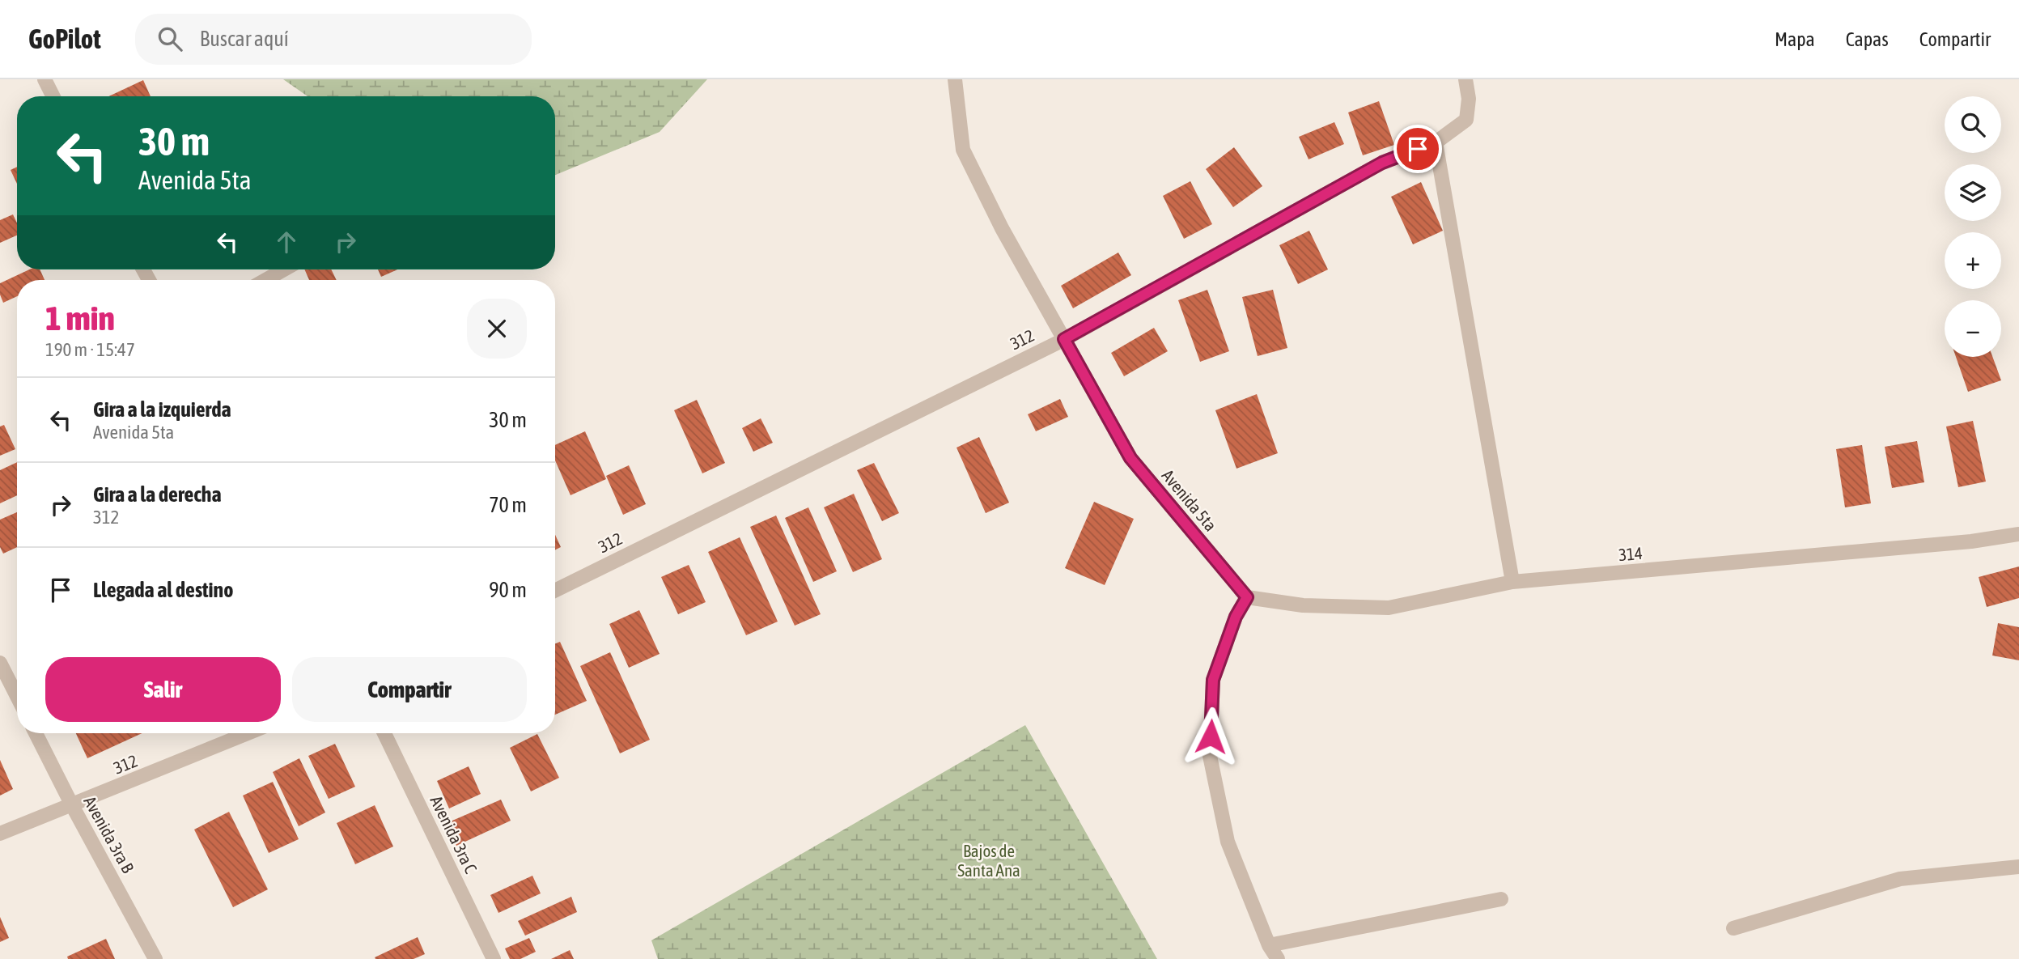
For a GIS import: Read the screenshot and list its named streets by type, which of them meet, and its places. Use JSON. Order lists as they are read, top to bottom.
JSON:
{
  "streets": {
    "street": [
      "312",
      "Avenida 5ta",
      "314",
      "Avenida 3ra B",
      "Avenida 3ra C"
    ]
  },
  "crossings": [
    ["312", "Avenida 5ta"],
    ["312", "Avenida 3ra B"],
    ["Avenida 5ta", "314"]
  ],
  "parks": ["Bajos de Santa Ana"],
  "page": {
    "header": "GoPilot",
    "search": "Buscar aquí",
    "nav": ["Mapa", "Capas", "Compartir"],
    "map_buttons": ["+", "−"],
    "turn": ["30 m", "Avenida 5ta"],
    "heading": ["1 min", "190 m · 15:47"],
    "list": [
      {
        "name": "Gira a la izquierda",
        "note": "Avenida 5ta",
        "value": "30 m"
      },
      {
        "name": "Gira a la derecha",
        "note": "312",
        "value": "70 m"
      },
      {
        "name": "Llegada al destino",
        "value": "90 m"
      }
    ],
    "buttons": ["Salir", "Compartir"]
  }
}
